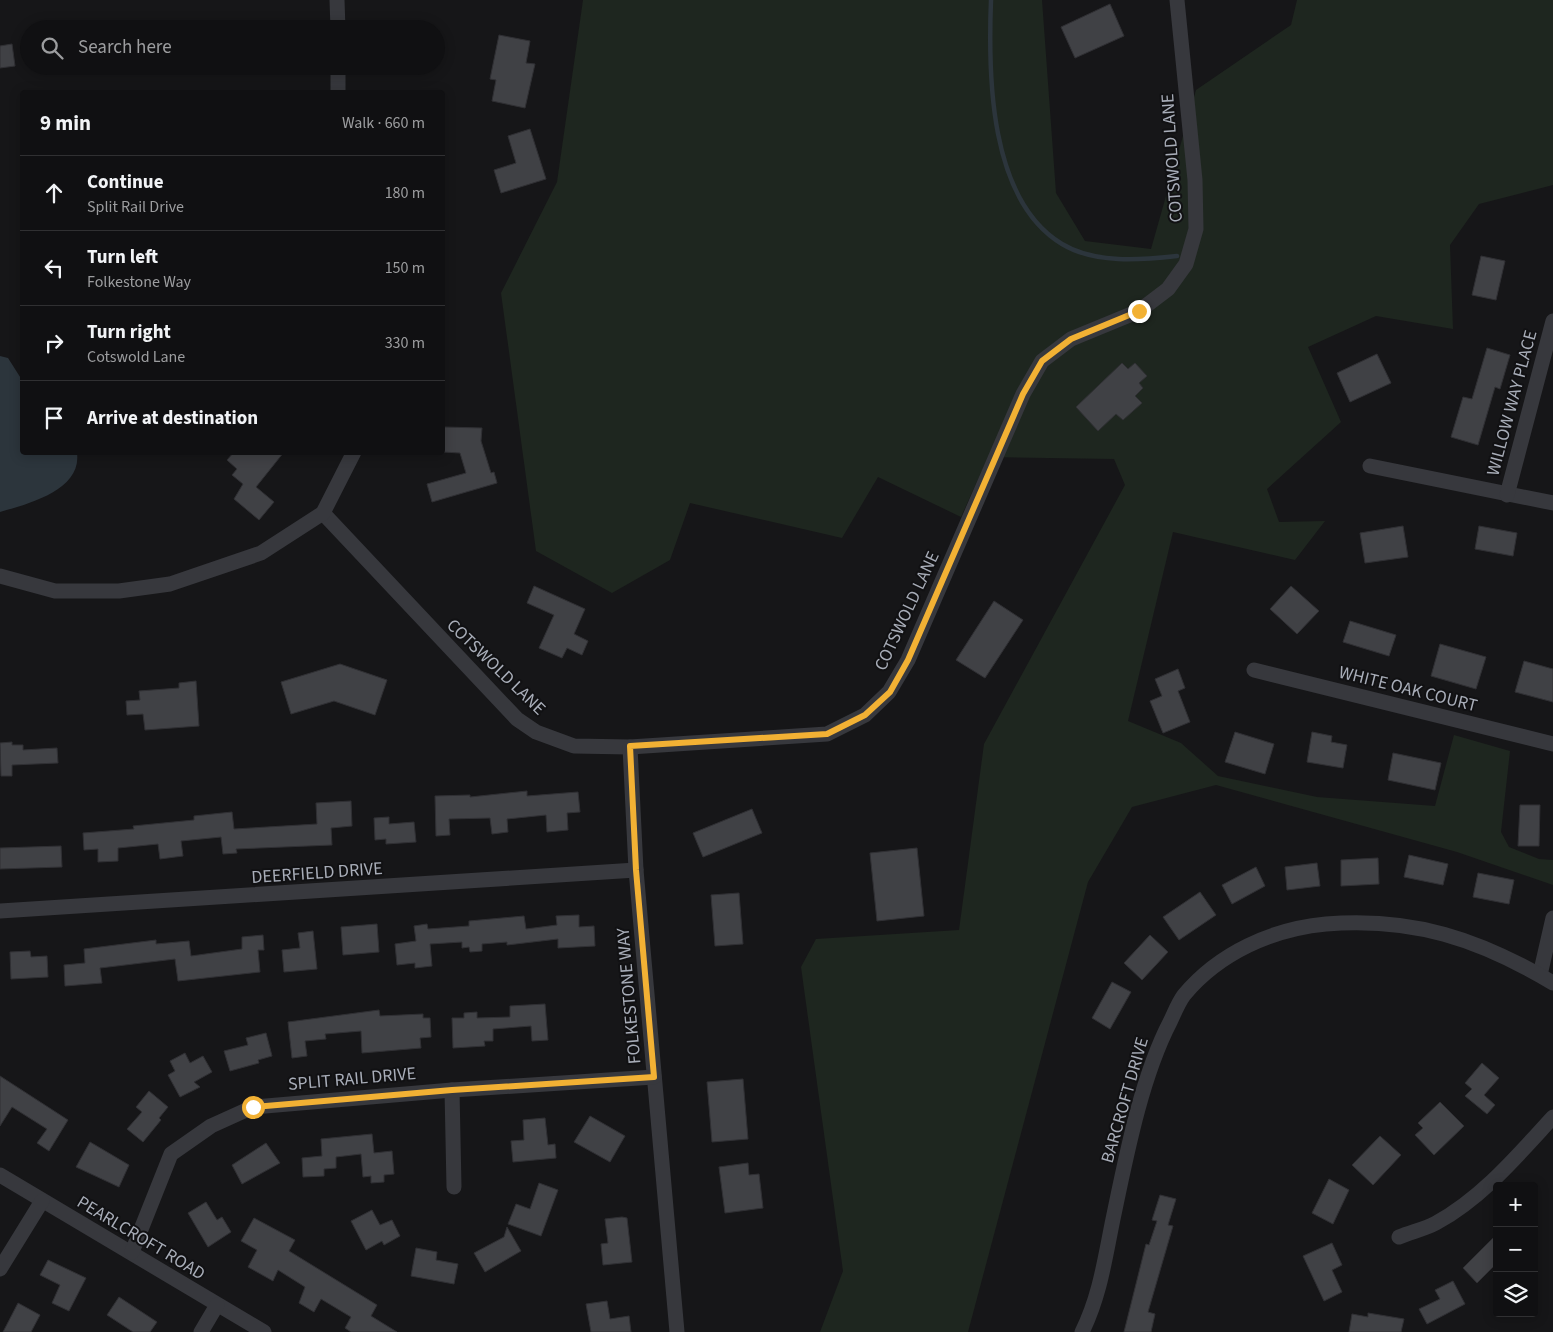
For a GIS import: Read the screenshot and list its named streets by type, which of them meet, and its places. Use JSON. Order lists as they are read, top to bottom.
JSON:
{
  "streets": {
    "street": [
      "COTSWOLD LANE",
      "WILLOW WAY PLACE",
      "WHITE OAK COURT",
      "DEERFIELD DRIVE",
      "FOLKESTONE WAY",
      "SPLIT RAIL DRIVE",
      "BARCROFT DRIVE",
      "PEARLCROFT ROAD"
    ]
  },
  "crossings": [
    ["COTSWOLD LANE", "FOLKESTONE WAY"],
    ["DEERFIELD DRIVE", "FOLKESTONE WAY"],
    ["FOLKESTONE WAY", "SPLIT RAIL DRIVE"],
    ["SPLIT RAIL DRIVE", "PEARLCROFT ROAD"]
  ],
  "page": {
    "search": "Search here",
    "heading": ["9 min", "Walk · 660 m"],
    "list": [
      ["Continue", "Split Rail Drive", "180 m"],
      ["Turn left", "Folkestone Way", "150 m"],
      ["Turn right", "Cotswold Lane", "330 m"],
      "Arrive at destination"
    ],
    "map_buttons": ["+", "−"]
  }
}
